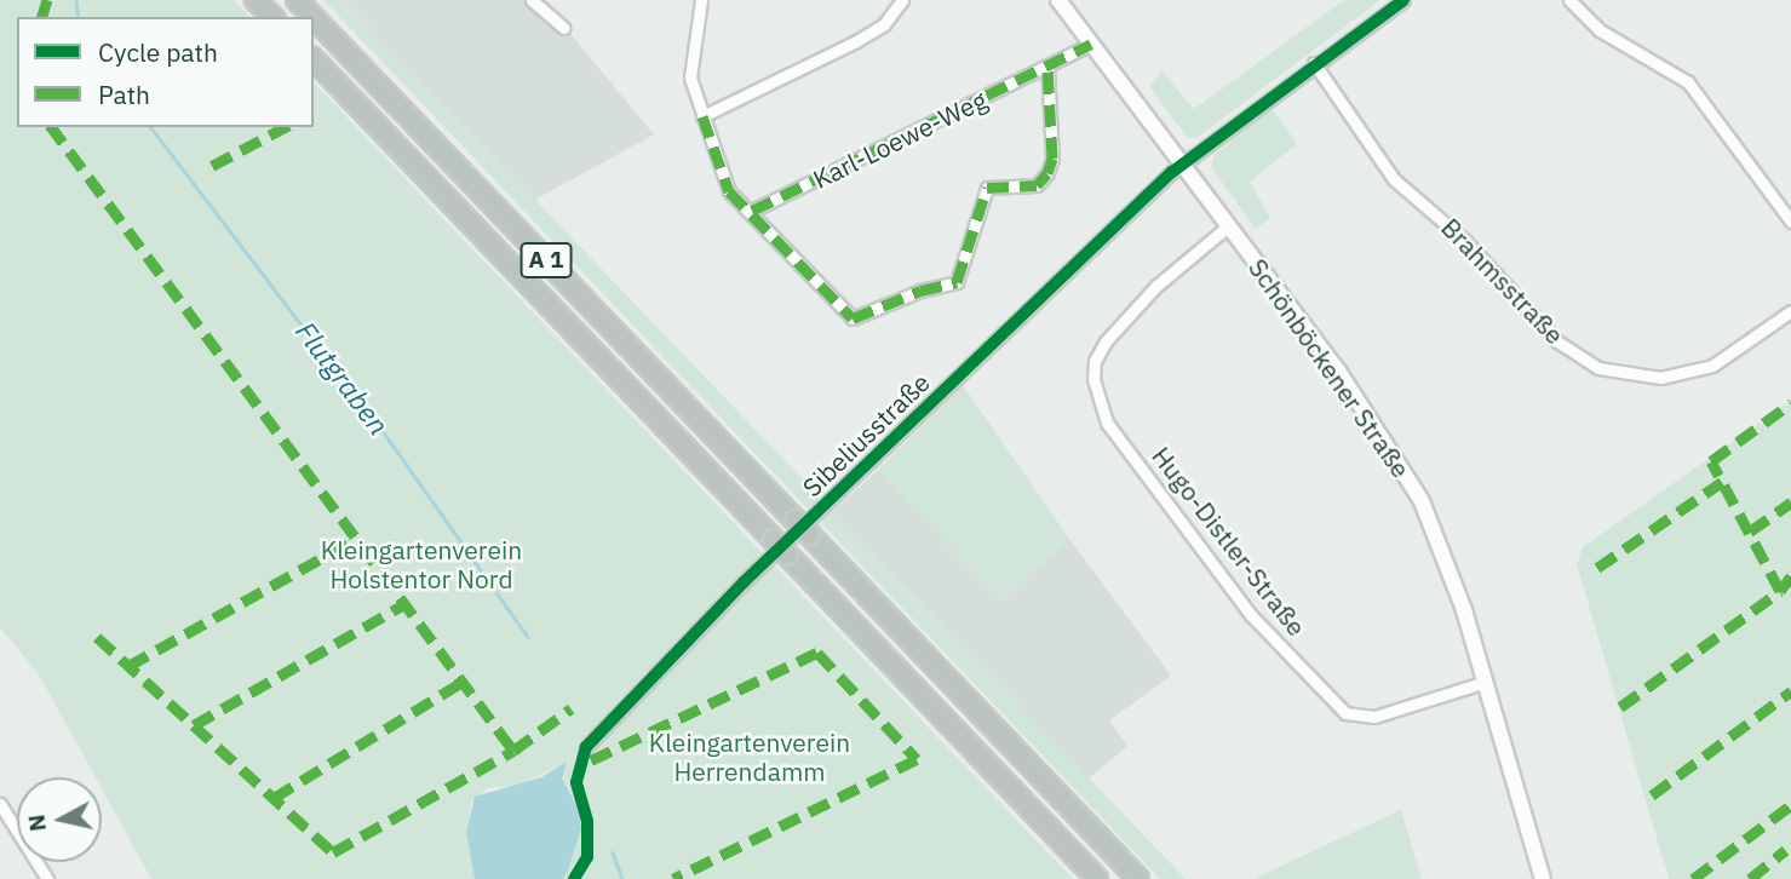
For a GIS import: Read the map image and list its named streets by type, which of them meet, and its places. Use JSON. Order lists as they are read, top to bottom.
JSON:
{
  "streets": {
    "highway": ["A 1"],
    "main road": ["Schönböckener Straße"],
    "street": [
      "Karl-Loewe-Weg",
      "Brahmsstraße",
      "Sibeliusstraße",
      "Hugo-Distler-Straße"
    ]
  },
  "crossings": [
    ["Karl-Loewe-Weg", "Schönböckener Straße"],
    ["Brahmsstraße", "Sibeliusstraße"],
    ["Schönböckener Straße", "Sibeliusstraße"],
    ["Schönböckener Straße", "Hugo-Distler-Straße"]
  ],
  "water": ["Flutgraben"],
  "parks": ["Kleingartenverein Holstentor Nord", "Kleingartenverein Herrendamm"],
  "legend": ["Cycle path", "Path"],
  "north": "left"
}
